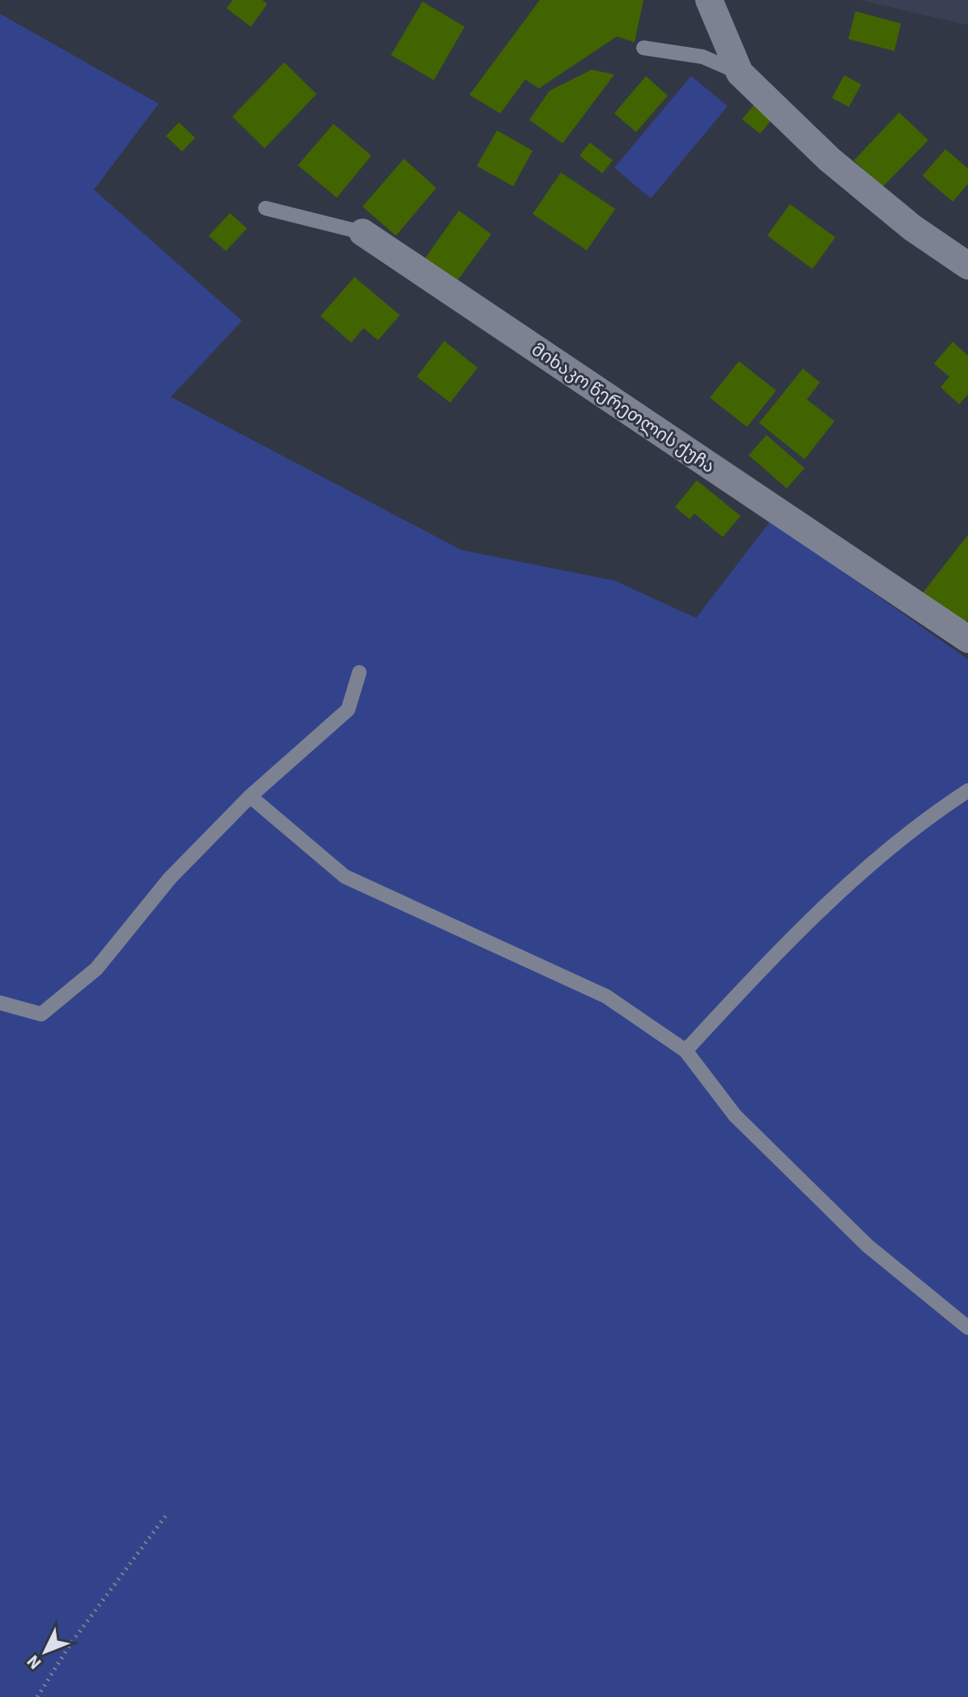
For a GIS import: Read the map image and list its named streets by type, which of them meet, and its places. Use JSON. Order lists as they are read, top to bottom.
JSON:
{
  "streets": {
    "street": ["მიხაკო წერეთლის ქუჩა"]
  },
  "north": "bottom left"
}
